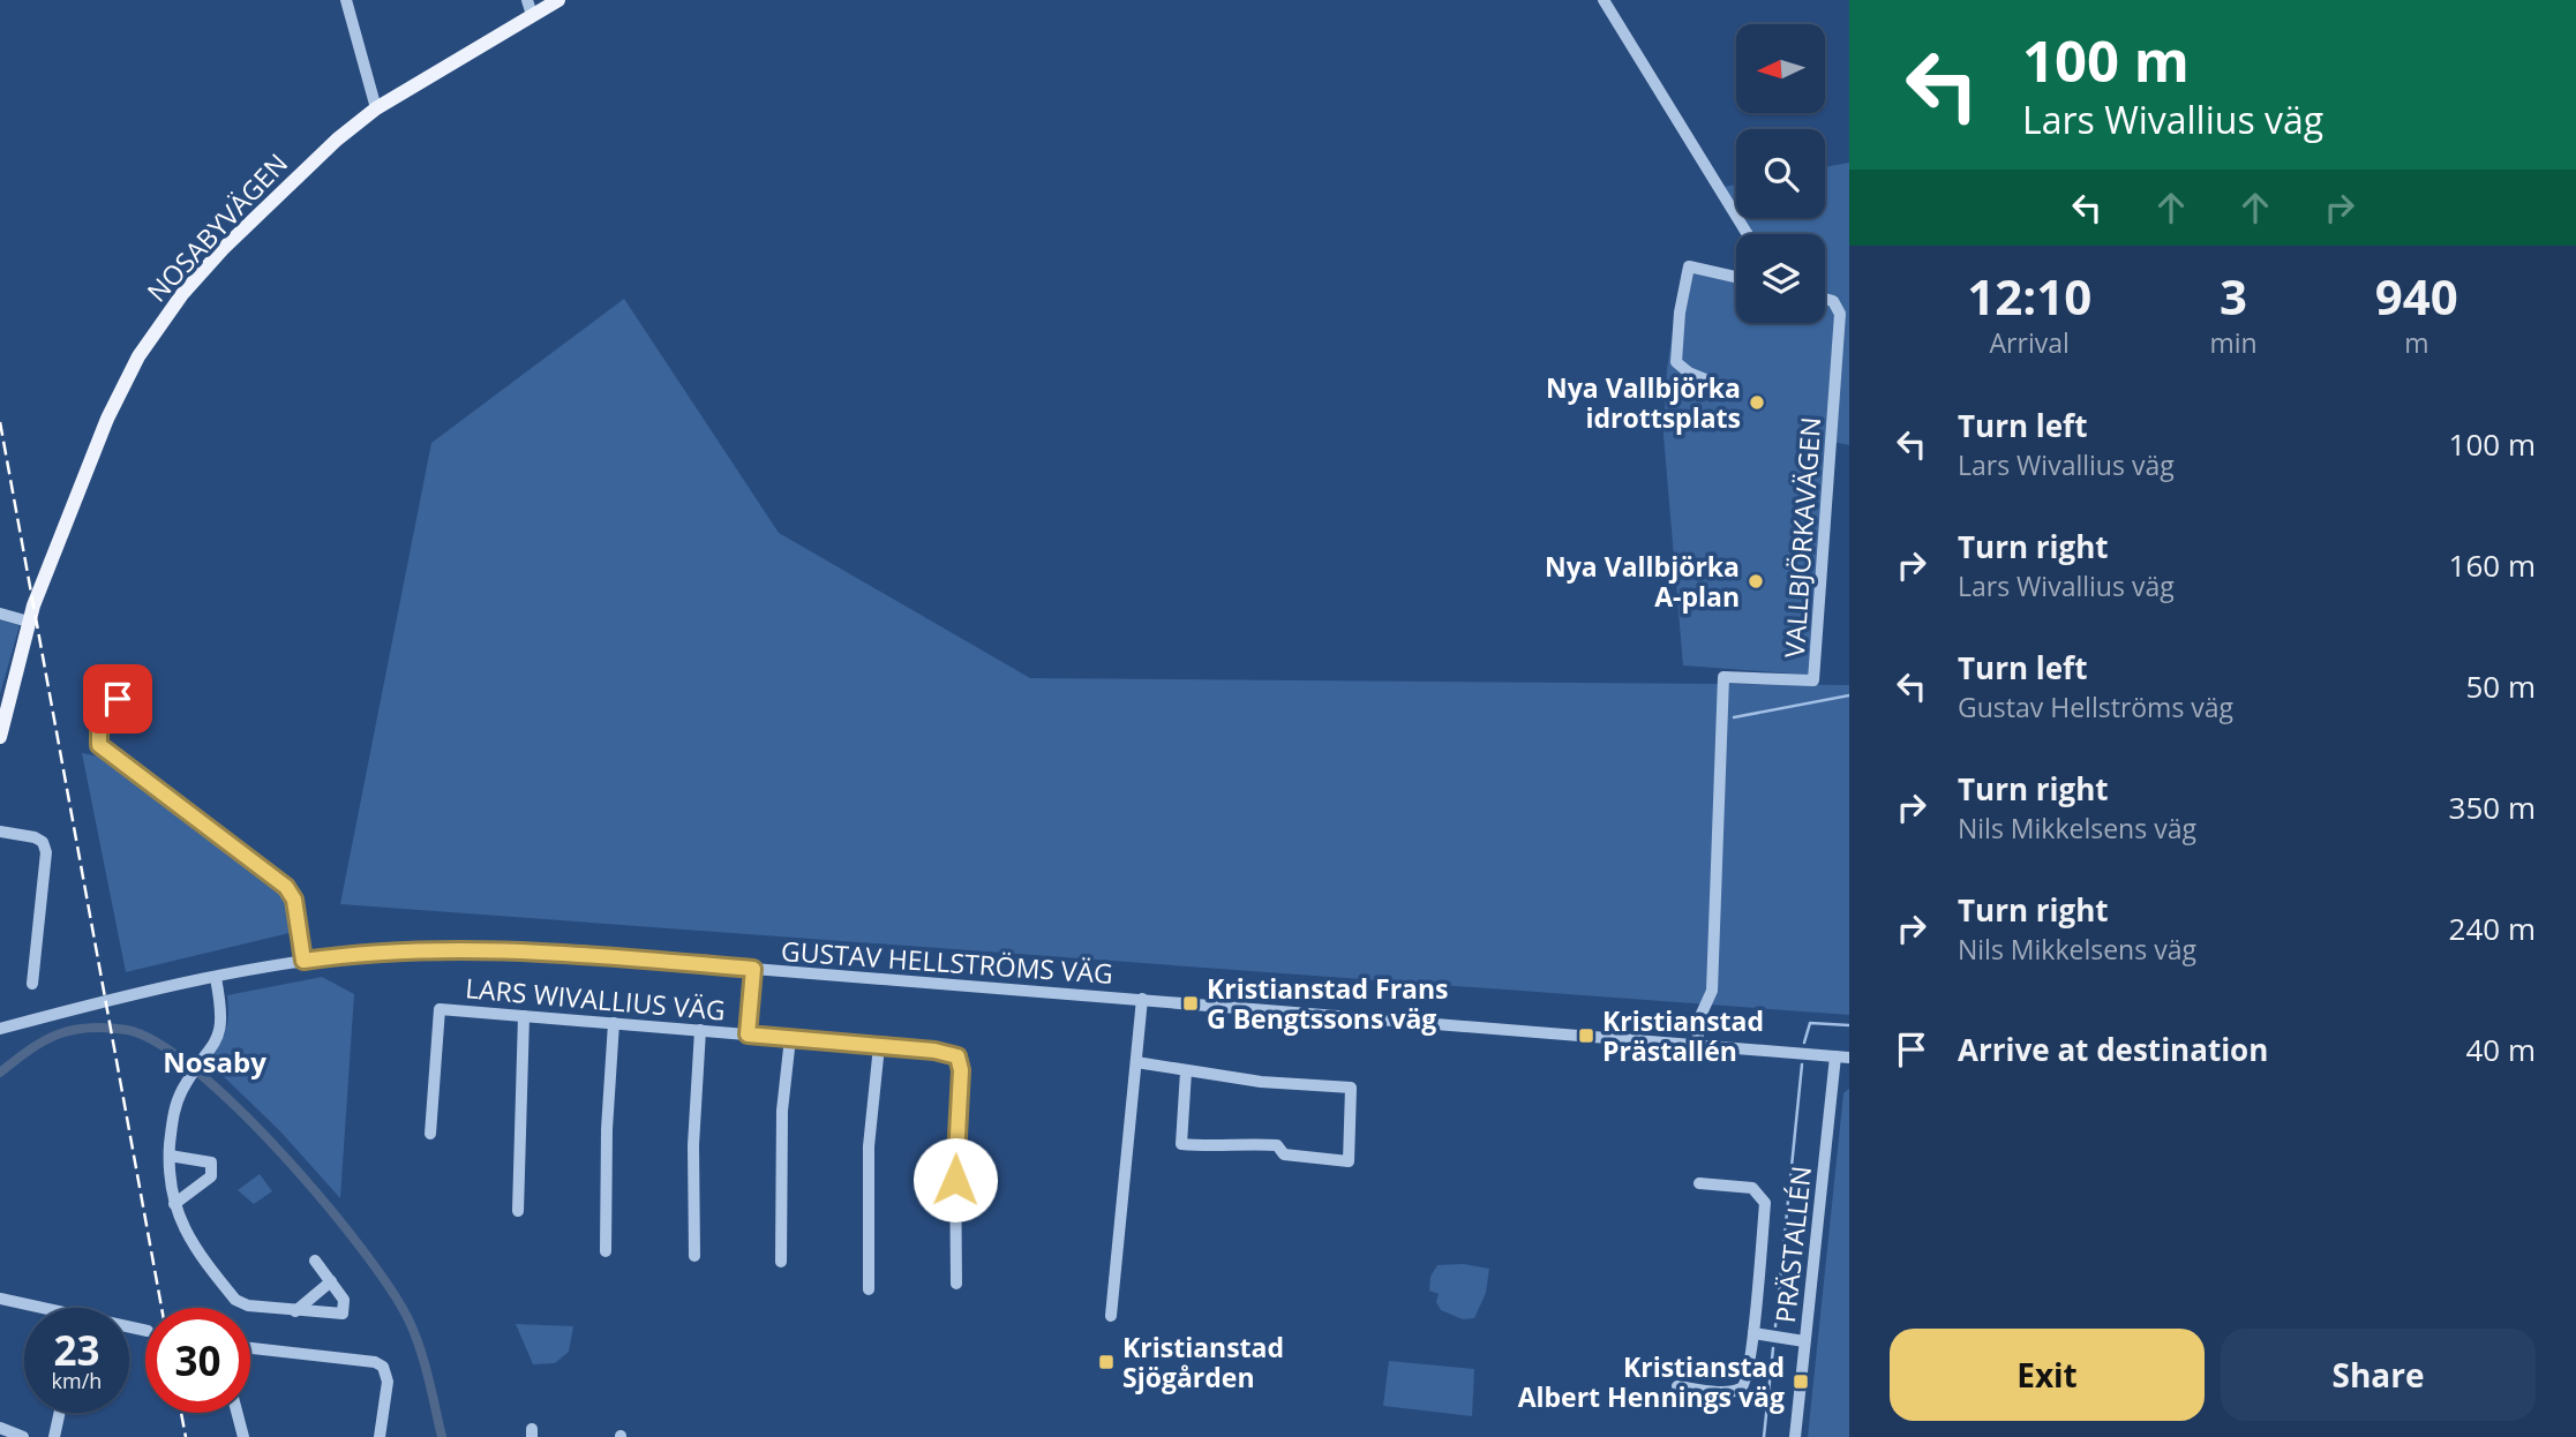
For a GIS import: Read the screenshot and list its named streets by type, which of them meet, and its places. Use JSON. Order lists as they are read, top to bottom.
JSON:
{
  "streets": {
    "main road": ["NOSABYVÄGEN"],
    "street": [
      "VALLBJÖRKAVÄGEN",
      "GUSTAV HELLSTRÖMS VÄG",
      "LARS WIVALLIUS VÄG",
      "PRÄSTALLÉN"
    ]
  },
  "crossings": [
    ["VALLBJÖRKAVÄGEN", "GUSTAV HELLSTRÖMS VÄG"],
    ["GUSTAV HELLSTRÖMS VÄG", "LARS WIVALLIUS VÄG"],
    ["GUSTAV HELLSTRÖMS VÄG", "PRÄSTALLÉN"]
  ],
  "districts": ["Nosaby"],
  "places": {
    "other": ["Nya Vallbjörka idrottsplats", "Nya Vallbjörka A-plan"],
    "transit": [
      "Kristianstad Frans G Bengtssons väg",
      "Kristianstad Prästallén",
      "Kristianstad Sjögården",
      "Kristianstad Albert Hennings väg"
    ]
  },
  "north": "left",
  "page": {
    "turn": ["100 m", "Lars Wivallius väg"],
    "eta": [
      "12:10",
      "Arrival",
      "3",
      "min",
      "940",
      "m"
    ],
    "list": [
      {
        "name": "Turn left",
        "note": "Lars Wivallius väg",
        "value": "100 m"
      },
      {
        "name": "Turn right",
        "note": "Lars Wivallius väg",
        "value": "160 m"
      },
      {
        "name": "Turn left",
        "note": "Gustav Hellströms väg",
        "value": "50 m"
      },
      {
        "name": "Turn right",
        "note": "Nils Mikkelsens väg",
        "value": "350 m"
      },
      {
        "name": "Turn right",
        "note": "Nils Mikkelsens väg",
        "value": "240 m"
      },
      {
        "name": "Arrive at destination",
        "value": "40 m"
      }
    ],
    "speed": "23 km/h",
    "limit": "30",
    "buttons": ["Exit", "Share"]
  }
}
